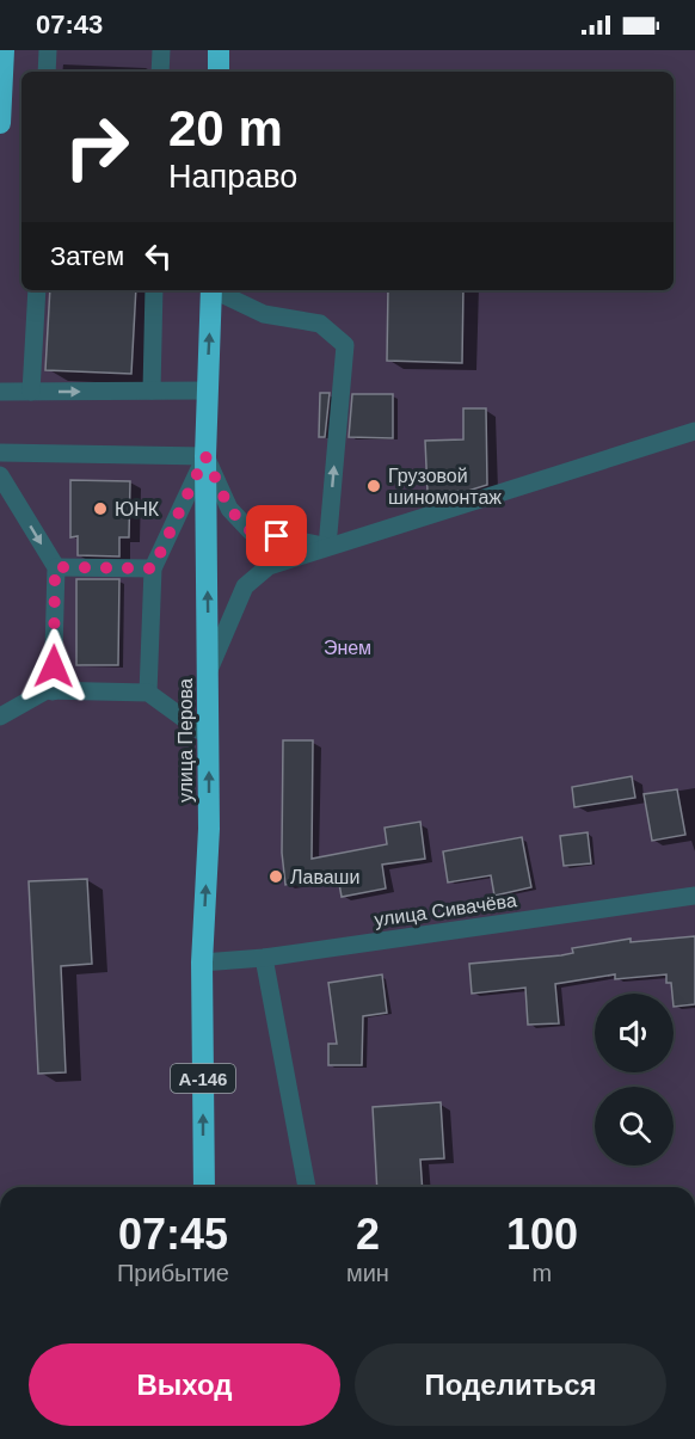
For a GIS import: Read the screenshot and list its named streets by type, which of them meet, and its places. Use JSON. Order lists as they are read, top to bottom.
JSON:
{
  "streets": {
    "highway": ["улица Перова", "А-146"],
    "street": ["улица Сивачёва"]
  },
  "crossings": [
    ["улица Перова", "улица Сивачёва"]
  ],
  "one_way": ["улица Перова"],
  "parks": ["Энем"],
  "places": ["Грузовой шиномонтаж", "ЮНК", "Лаваши"],
  "page": {
    "status": "07:43",
    "turn": ["20 m", "Направо"],
    "then": "Затем",
    "eta": [
      "07:45",
      "Прибытие",
      "2",
      "мин",
      "100",
      "m"
    ],
    "buttons": ["Выход", "Поделиться"]
  }
}
